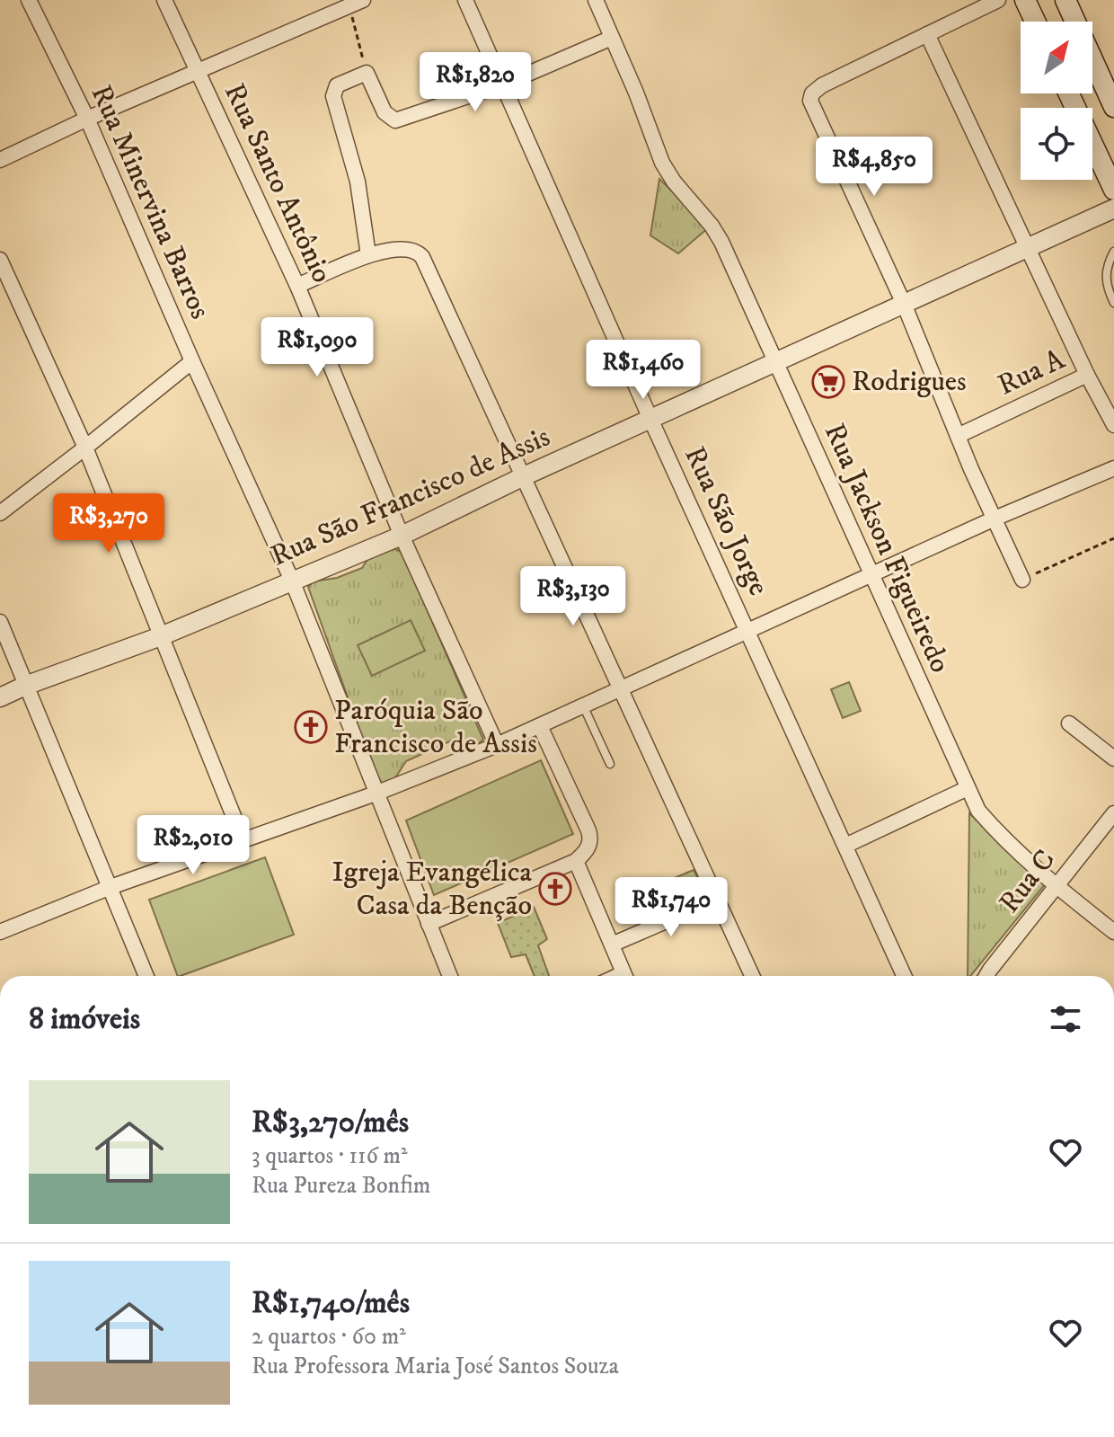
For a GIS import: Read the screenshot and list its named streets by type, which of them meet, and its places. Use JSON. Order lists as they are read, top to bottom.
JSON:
{
  "streets": {
    "street": [
      "Rua Santo Antônio",
      "Rua Minervina Barros",
      "Rua A",
      "Rua São Francisco de Assis",
      "Rua São Jorge",
      "Rua Jackson Figueiredo",
      "Rua C"
    ]
  },
  "crossings": [
    ["Rua Santo Antônio", "Rua São Francisco de Assis"],
    ["Rua Minervina Barros", "Rua São Francisco de Assis"],
    ["Rua São Francisco de Assis", "Rua São Jorge"],
    ["Rua São Francisco de Assis", "Rua Jackson Figueiredo"],
    ["Rua Jackson Figueiredo", "Rua C"]
  ],
  "places": {
    "supermarket": ["Rodrigues"],
    "church": ["Paróquia São Francisco de Assis", "Igreja Evangélica Casa da Benção"]
  },
  "north": "top right",
  "page": {
    "price": [
      "R$1,820",
      "R$4,850",
      "R$1,090",
      "R$1,460",
      "R$3,270",
      "R$3,130",
      "R$2,010",
      "R$1,740"
    ],
    "heading": "8 imóveis",
    "list": [
      {
        "name": "R$3,270/mês",
        "note": "3 quartos · 116 m² · Rua Pureza Bonfim"
      },
      {
        "name": "R$1,740/mês",
        "note": "2 quartos · 60 m² · Rua Professora Maria José Santos Souza"
      }
    ]
  }
}
